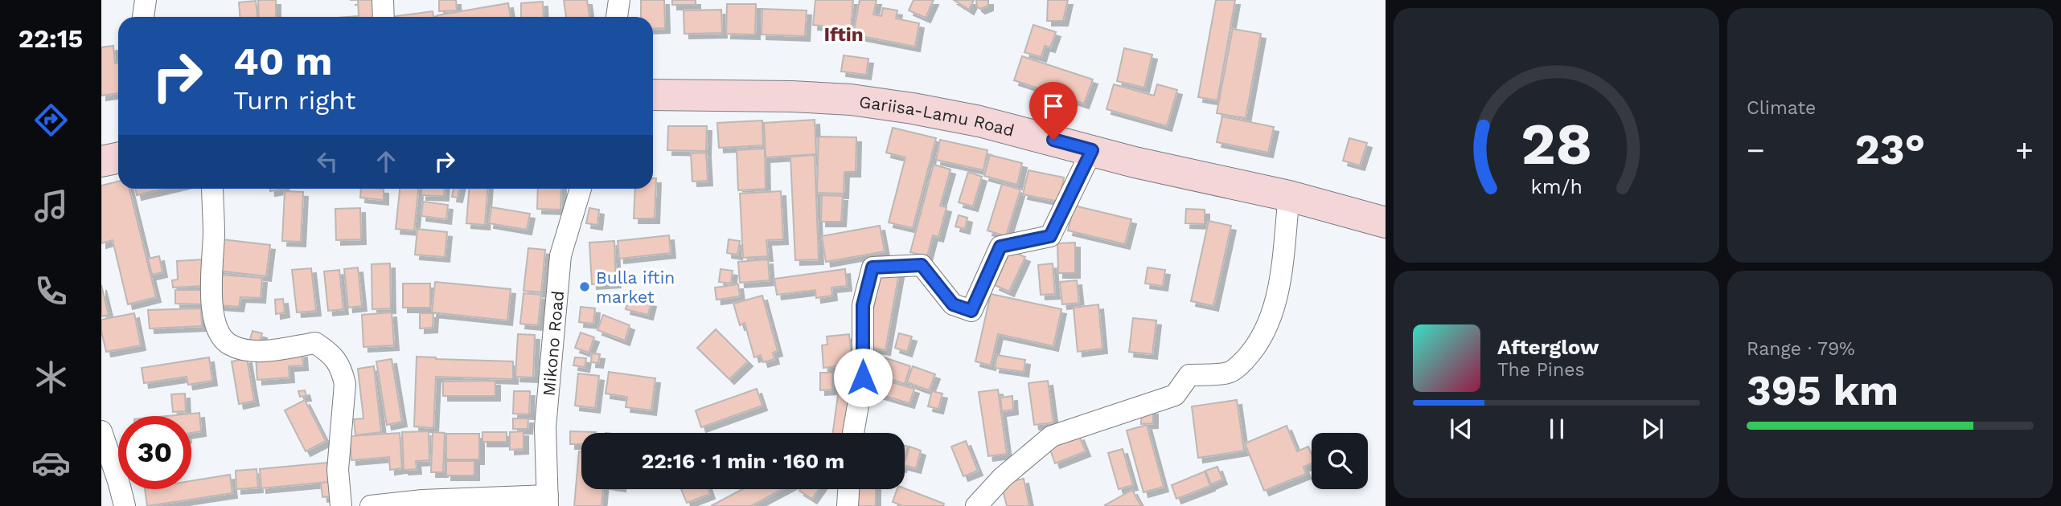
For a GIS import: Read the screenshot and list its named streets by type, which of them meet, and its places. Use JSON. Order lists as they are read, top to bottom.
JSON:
{
  "streets": {
    "street": ["Gariisa-Lamu Road", "Mikono Road"]
  },
  "districts": ["Iftin"],
  "places": ["Bulla iftin market"],
  "page": {
    "tabs": "22:15",
    "tile": [
      "Climate",
      ["Range · 79%", "395 km"]
    ],
    "turn": ["40 m", "Turn right"],
    "heat": ["−", "23°", "+"],
    "song": ["Afterglow", "The Pines"],
    "limit": "30",
    "trip": "22:16 · 1 min · 160 m",
    "gauge": ["28", "km/h"]
  }
}
